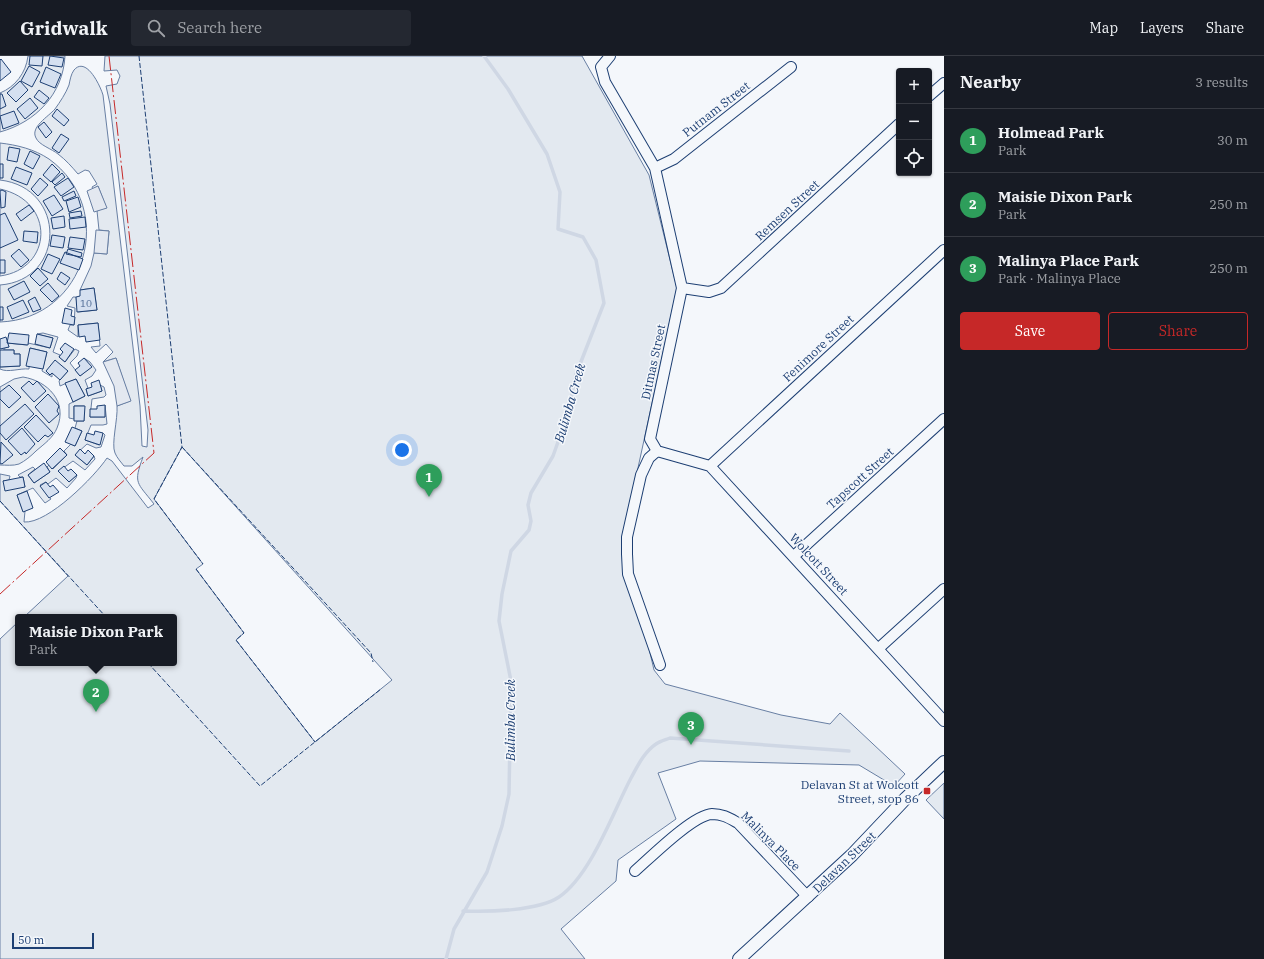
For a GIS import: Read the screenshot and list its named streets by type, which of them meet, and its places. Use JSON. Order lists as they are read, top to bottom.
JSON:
{
  "streets": {
    "street": [
      "Putnam Street",
      "Remsen Street",
      "Fenimore Street",
      "Ditmas Street",
      "Tapscott Street",
      "Wolcott Street",
      "Malinya Place",
      "Delavan Street"
    ]
  },
  "crossings": [
    ["Putnam Street", "Ditmas Street"],
    ["Remsen Street", "Ditmas Street"],
    ["Fenimore Street", "Wolcott Street"],
    ["Tapscott Street", "Wolcott Street"],
    ["Malinya Place", "Delavan Street"]
  ],
  "water": ["Bulimba Creek"],
  "places": {
    "transit": ["Delavan St at Wolcott Street, stop 86"]
  },
  "house_numbers": ["10"],
  "scale_bar": "50 m",
  "page": {
    "header": "Gridwalk",
    "search": "Search here",
    "nav": ["Map", "Layers", "Share"],
    "heading": ["Nearby", "3 results"],
    "map_buttons": ["+", "−"],
    "list": [
      {
        "mark": "1",
        "name": "Holmead Park",
        "note": "Park",
        "value": "30 m"
      },
      {
        "mark": "2",
        "name": "Maisie Dixon Park",
        "note": "Park",
        "value": "250 m"
      },
      {
        "mark": "3",
        "name": "Malinya Place Park",
        "note": "Park · Malinya Place",
        "value": "250 m"
      }
    ],
    "buttons": ["Save", "Share"],
    "pins": ["1", "2", "3"],
    "popup": ["Maisie Dixon Park", "Park"],
    "scale": "50 m"
  }
}
